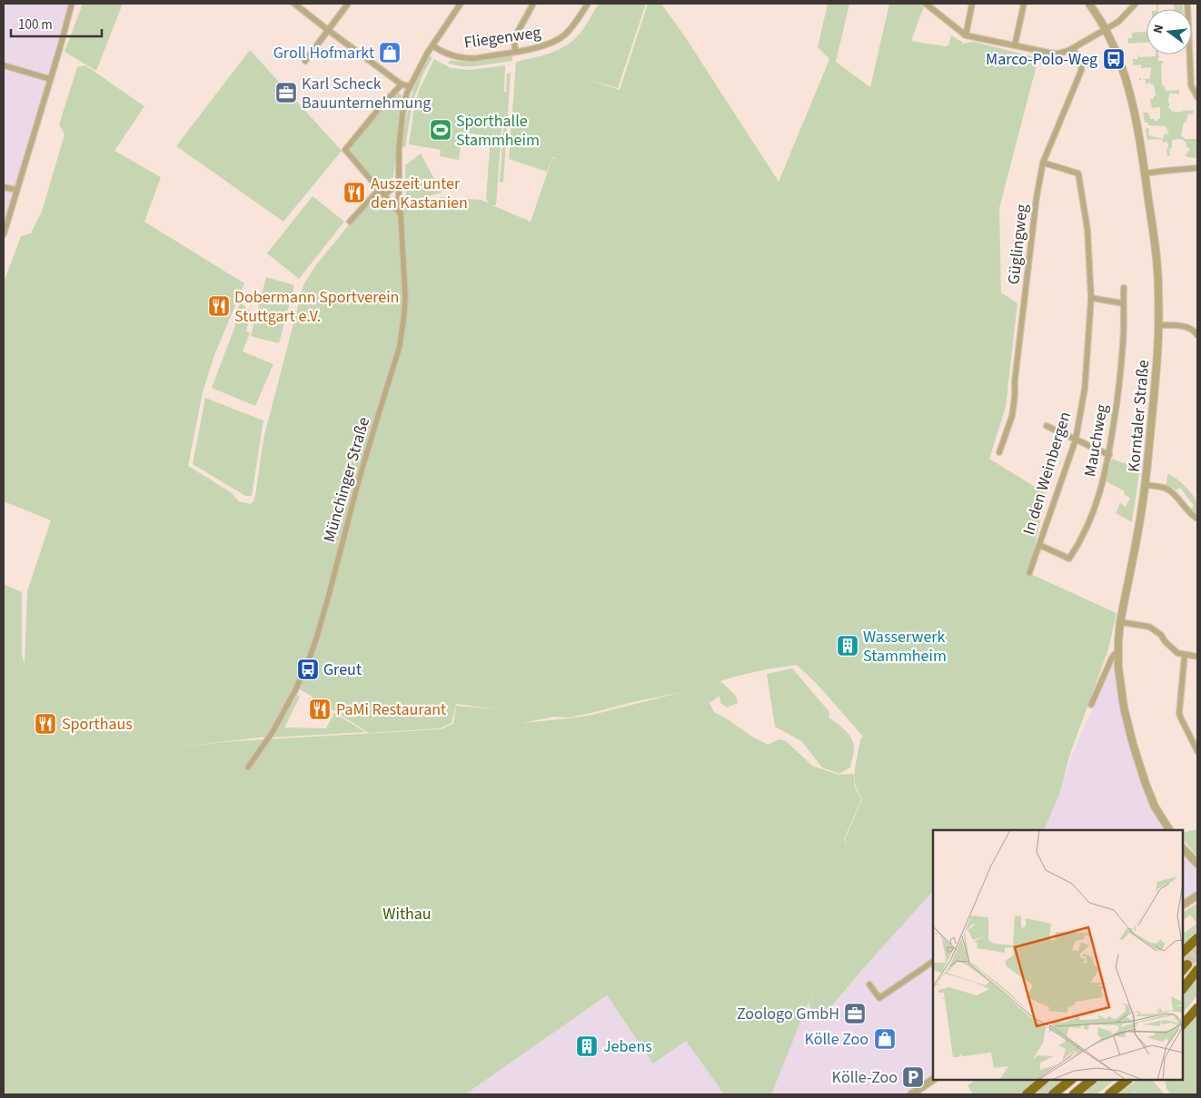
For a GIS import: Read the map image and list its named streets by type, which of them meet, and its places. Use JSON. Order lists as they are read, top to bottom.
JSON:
{
  "streets": {
    "street": [
      "Fliegenweg",
      "Güglingweg",
      "Korntaler Straße",
      "Mauchweg",
      "In den Weinbergen",
      "Münchinger Straße"
    ]
  },
  "crossings": [
    ["Fliegenweg", "Münchinger Straße"],
    ["Güglingweg", "In den Weinbergen"],
    ["Mauchweg", "In den Weinbergen"]
  ],
  "parks": ["Withau"],
  "places": {
    "shop": ["Groll Hofmarkt", "Kölle Zoo"],
    "bus stop": ["Marco-Polo-Weg", "Greut"],
    "office": ["Karl Scheck Bauunternehmung", "Zoologo GmbH"],
    "sports": ["Sporthalle Stammheim"],
    "restaurant": [
      "Auszeit unter den Kastanien",
      "Dobermann Sportverein Stuttgart e.V.",
      "PaMi Restaurant",
      "Sporthaus"
    ],
    "building": ["Wasserwerk Stammheim", "Jebens"],
    "parking": ["Kölle-Zoo"]
  },
  "scale_bar": "100 m",
  "north": "left"
}
